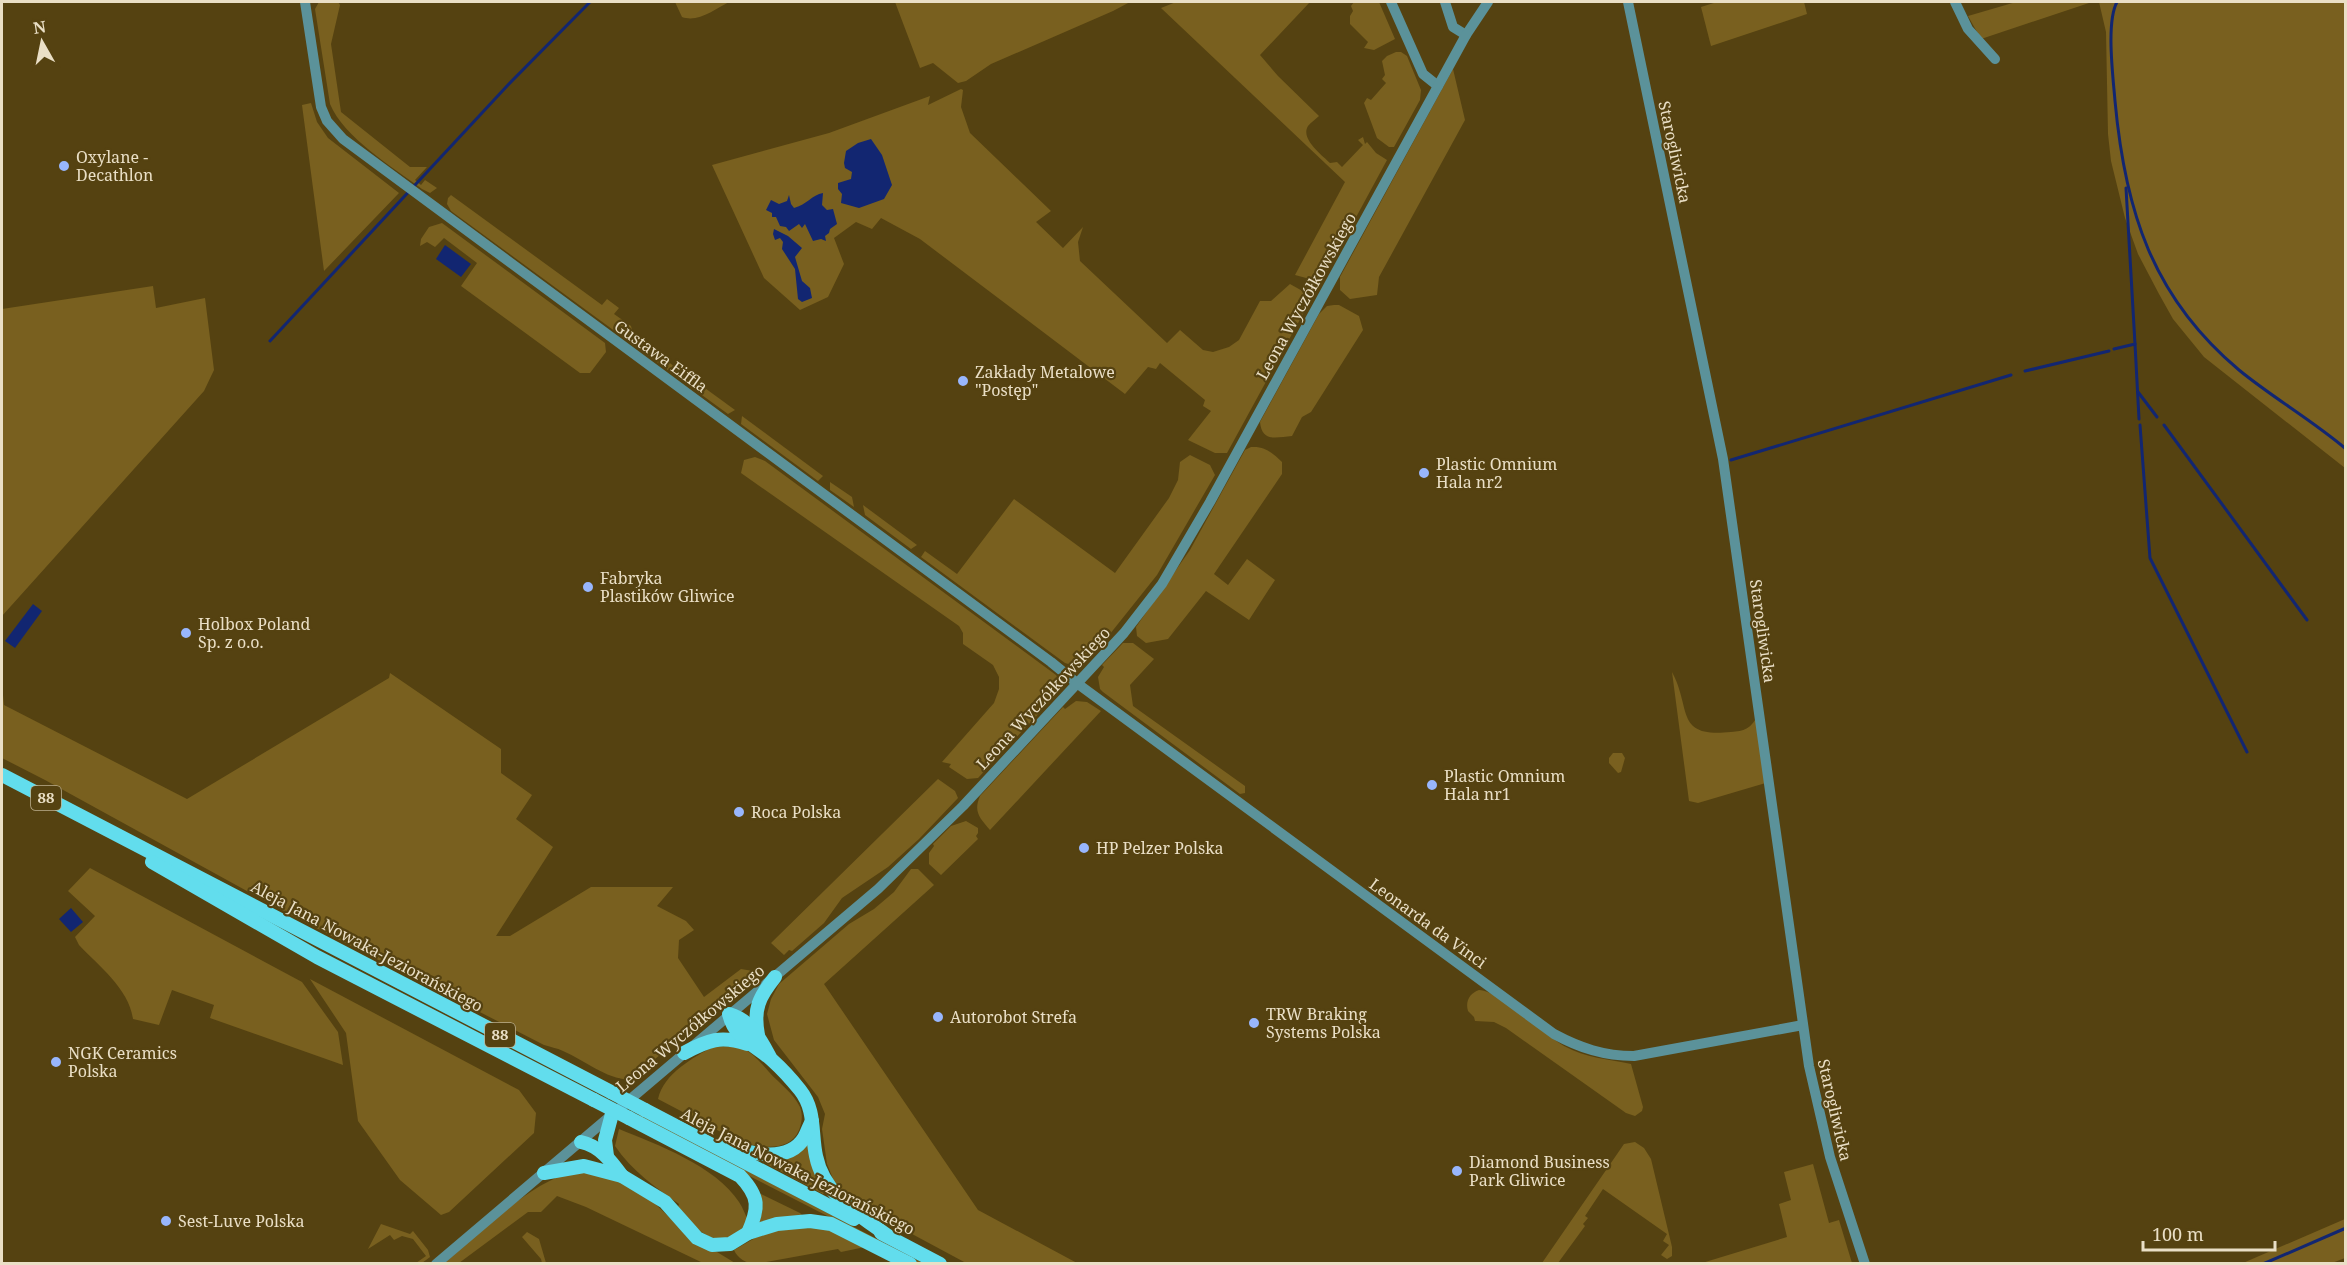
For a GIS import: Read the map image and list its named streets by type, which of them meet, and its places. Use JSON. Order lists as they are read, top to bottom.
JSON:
{
  "streets": {
    "main road": ["88", "Aleja Jana Nowaka-Jeziorańskiego"],
    "street": [
      "Starogliwicka",
      "Leona Wyczółkowskiego",
      "Gustawa Eiffla",
      "Leonarda da Vinci"
    ]
  },
  "crossings": [
    ["Starogliwicka", "Leonarda da Vinci"],
    ["Leona Wyczółkowskiego", "Gustawa Eiffla"],
    ["Leona Wyczółkowskiego", "Leonarda da Vinci"],
    ["Gustawa Eiffla", "Leonarda da Vinci"]
  ],
  "places": [
    "Oxylane - Decathlon",
    "Zakłady Metalowe \"Postęp\"",
    "Plastic Omnium Hala nr2",
    "Fabryka Plastików Gliwice",
    "Holbox Poland Sp. z o.o.",
    "Plastic Omnium Hala nr1",
    "Roca Polska",
    "HP Pelzer Polska",
    "Autorobot Strefa",
    "TRW Braking Systems Polska",
    "NGK Ceramics Polska",
    "Diamond Business Park Gliwice",
    "Sest-Luve Polska"
  ],
  "scale_bar": "100 m",
  "north": "top"
}
